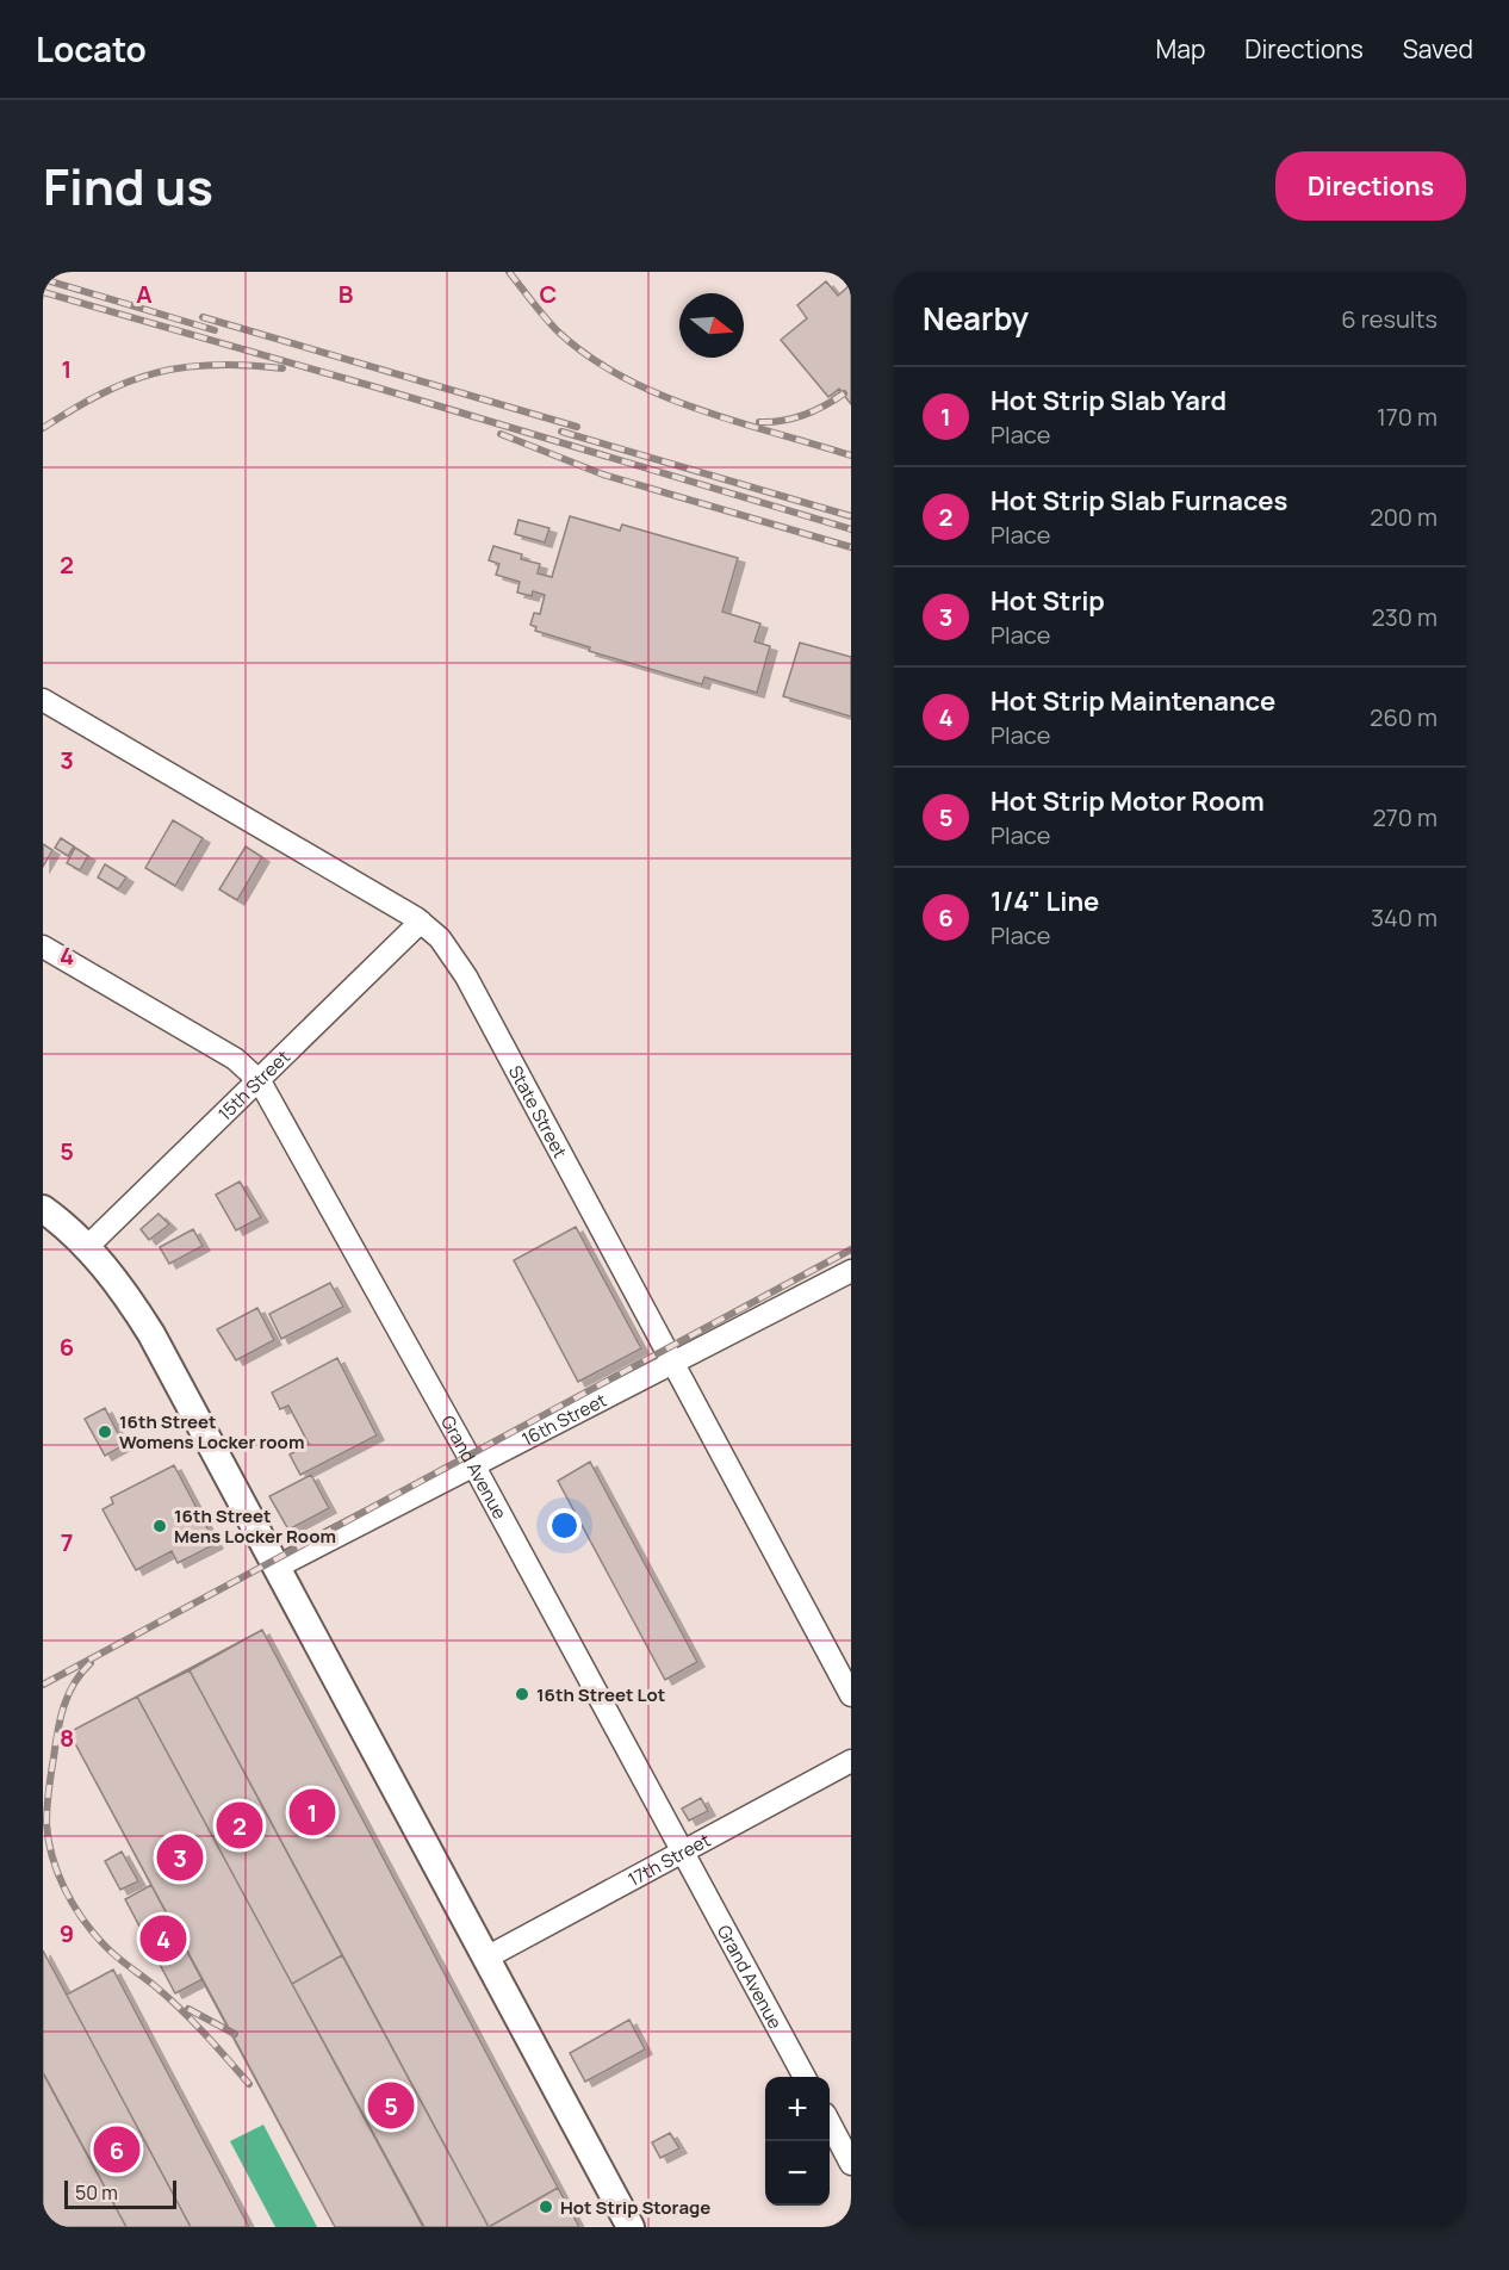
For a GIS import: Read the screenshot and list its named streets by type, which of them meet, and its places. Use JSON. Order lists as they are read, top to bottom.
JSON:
{
  "streets": {
    "street": [
      "15th Street",
      "State Street",
      "16th Street",
      "Grand Avenue",
      "17th Street"
    ]
  },
  "crossings": [
    ["15th Street", "State Street"],
    ["15th Street", "Grand Avenue"],
    ["State Street", "16th Street"],
    ["16th Street", "Grand Avenue"],
    ["Grand Avenue", "17th Street"]
  ],
  "places": [
    "16th Street Womens Locker room",
    "16th Street Mens Locker Room",
    "16th Street Lot",
    "Hot Strip Storage"
  ],
  "scale_bar": "50 m",
  "north": "right",
  "page": {
    "header": "Locato",
    "nav": ["Map", "Directions", "Saved"],
    "title": "Find us",
    "buttons": "Directions",
    "heading": ["Nearby", "6 results"],
    "list": [
      {
        "mark": "1",
        "name": "Hot Strip Slab Yard",
        "note": "Place",
        "value": "170 m"
      },
      {
        "mark": "2",
        "name": "Hot Strip Slab Furnaces",
        "note": "Place",
        "value": "200 m"
      },
      {
        "mark": "3",
        "name": "Hot Strip",
        "note": "Place",
        "value": "230 m"
      },
      {
        "mark": "4",
        "name": "Hot Strip Maintenance",
        "note": "Place",
        "value": "260 m"
      },
      {
        "mark": "5",
        "name": "Hot Strip Motor Room",
        "note": "Place",
        "value": "270 m"
      },
      {
        "mark": "6",
        "name": "1/4\" Line",
        "note": "Place",
        "value": "340 m"
      }
    ],
    "pins": [
      "1",
      "2",
      "3",
      "4",
      "5",
      "6"
    ],
    "map_buttons": ["+", "−"],
    "scale": "50 m"
  },
  "grid": {
    "columns": ["A", "B", "C"],
    "rows": [
      "1",
      "2",
      "3",
      "4",
      "5",
      "6",
      "7",
      "8",
      "9"
    ]
  }
}
